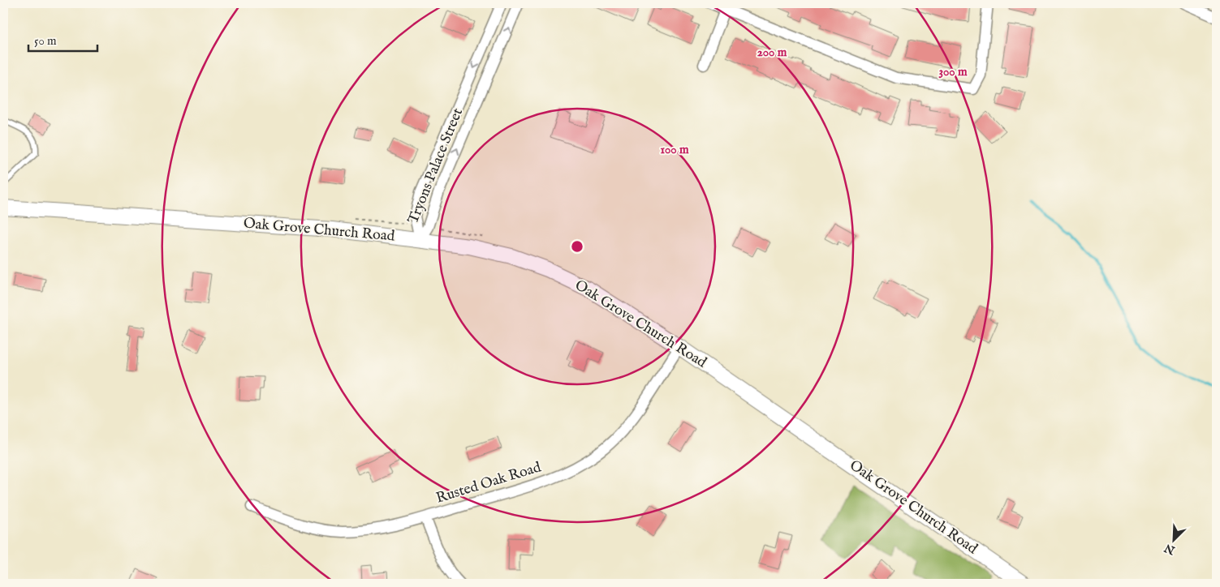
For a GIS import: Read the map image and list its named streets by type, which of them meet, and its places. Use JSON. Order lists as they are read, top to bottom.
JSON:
{
  "streets": {
    "main road": ["Oak Grove Church Road"],
    "street": ["Tryons Palace Street", "Rusted Oak Road"]
  },
  "crossings": [
    ["Tryons Palace Street", "Oak Grove Church Road"],
    ["Oak Grove Church Road", "Rusted Oak Road"]
  ],
  "scale_bar": "50 m",
  "north": "bottom left",
  "rings": ["200 m", "300 m", "100 m"]
}
